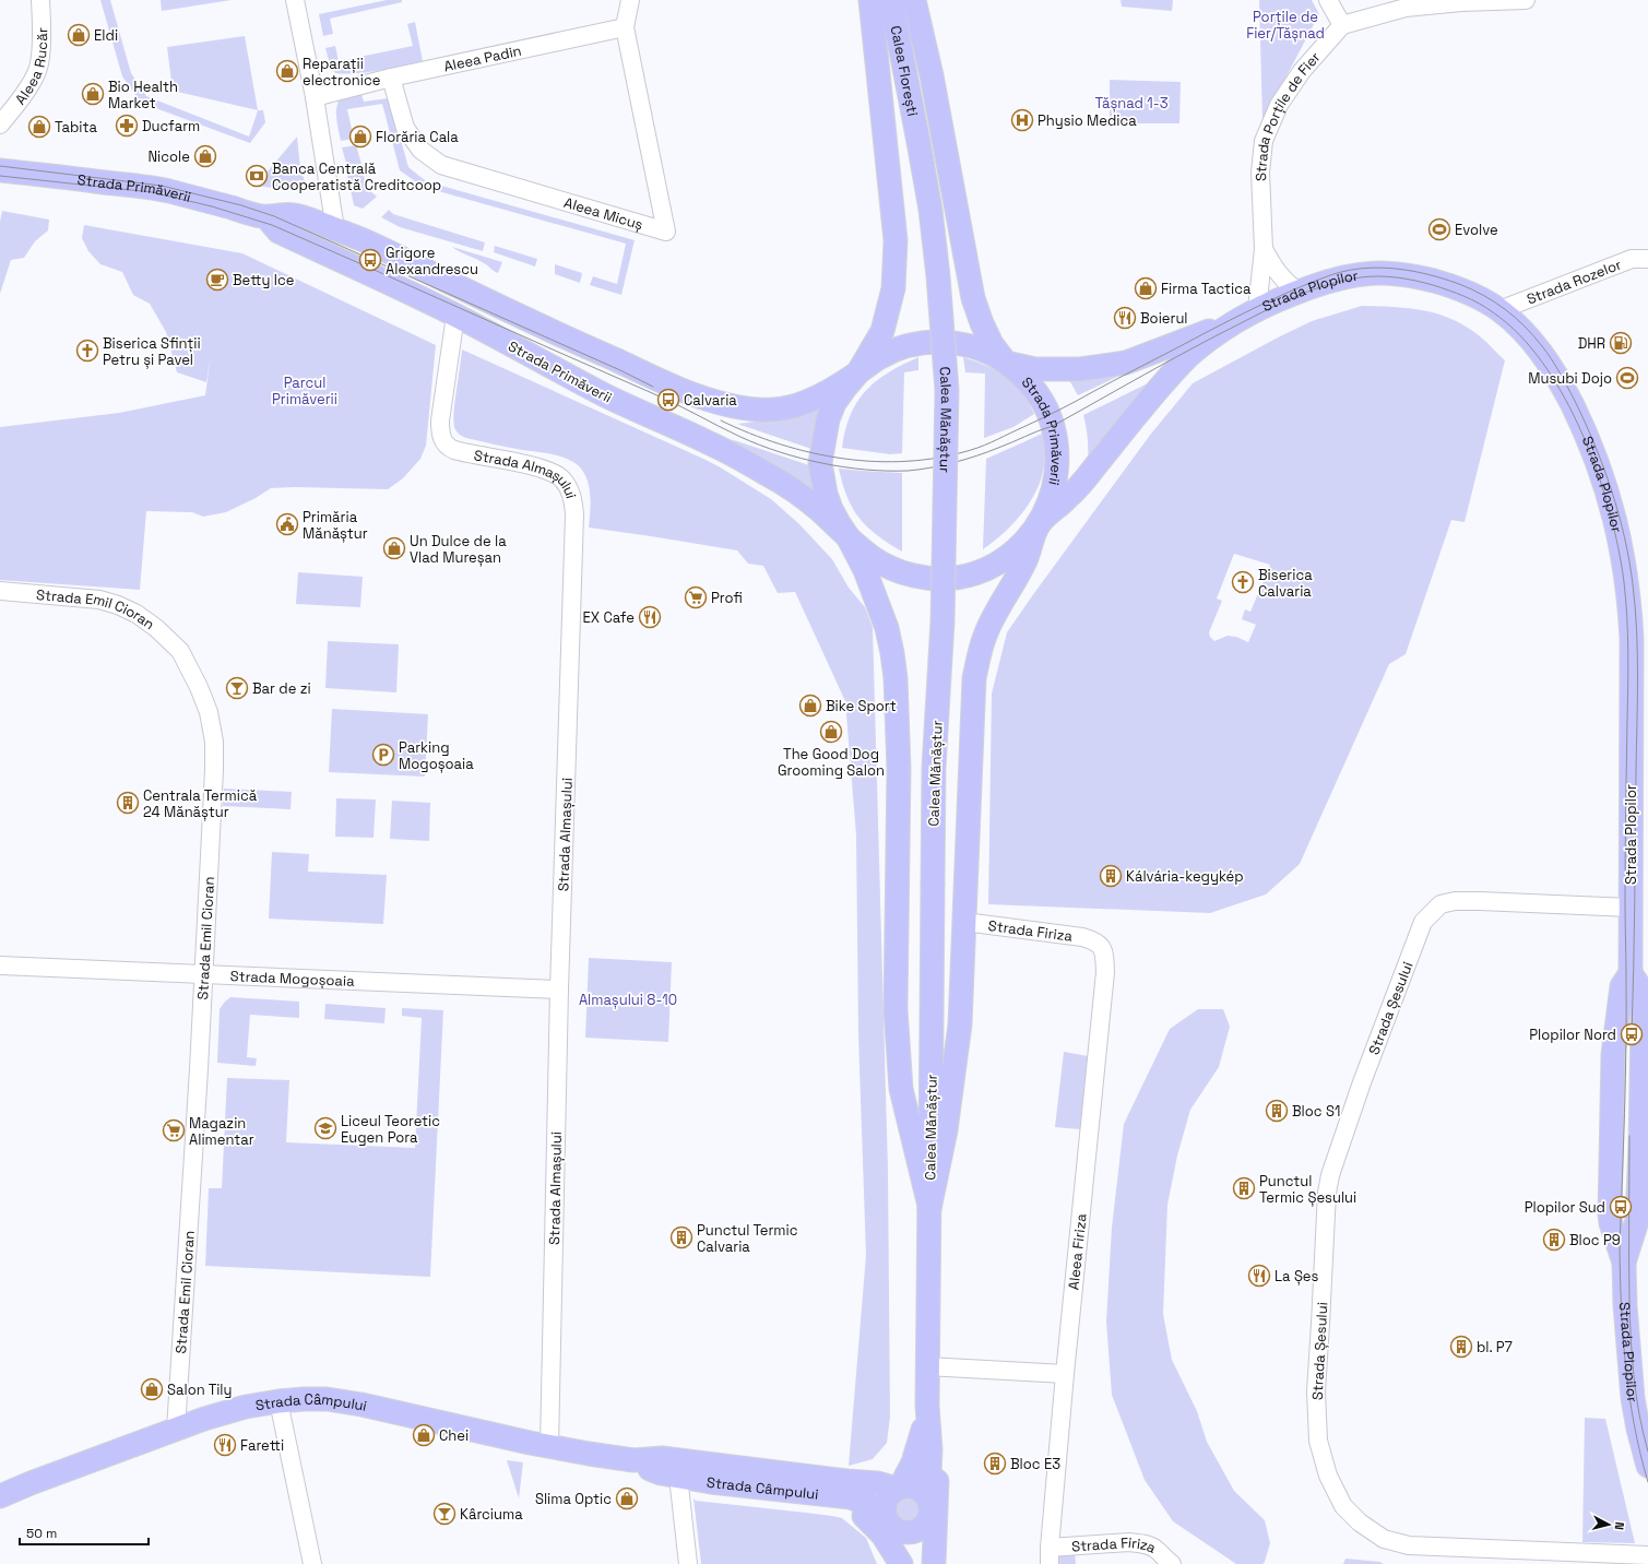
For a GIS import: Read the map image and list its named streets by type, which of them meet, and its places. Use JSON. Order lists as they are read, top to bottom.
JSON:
{
  "streets": {
    "main road": [
      "Calea Florești",
      "Strada Primăverii",
      "Strada Plopilor",
      "Calea Mănăștur",
      "Strada Câmpului"
    ],
    "street": [
      "Aleea Padin",
      "Aleea Rucăr",
      "Strada Porțile de Fier",
      "Aleea Micuș",
      "Strada Rozelor",
      "Strada Almașului",
      "Strada Emil Cioran",
      "Strada Firiza",
      "Strada Mogoșoaia",
      "Strada Șesului",
      "Aleea Firiza"
    ]
  },
  "crossings": [
    ["Aleea Padin", "Aleea Micuș"],
    ["Calea Florești", "Calea Mănăștur"],
    ["Strada Porțile de Fier", "Strada Plopilor"],
    ["Strada Primăverii", "Strada Plopilor"],
    ["Strada Primăverii", "Strada Almașului"],
    ["Strada Rozelor", "Strada Plopilor"],
    ["Strada Plopilor", "Strada Șesului"],
    ["Calea Mănăștur", "Strada Câmpului"],
    ["Strada Almașului", "Strada Mogoșoaia"],
    ["Strada Almașului", "Strada Câmpului"],
    ["Strada Emil Cioran", "Strada Mogoșoaia"],
    ["Strada Emil Cioran", "Strada Câmpului"],
    ["Strada Firiza", "Aleea Firiza"]
  ],
  "parks": [
    "Porțile de Fier/Tășnad",
    "Tășnad 1-3",
    "Parcul Primăverii",
    "Almașului 8-10"
  ],
  "places": {
    "shop": [
      "Eldi",
      "Reparații electronice",
      "Bio Health Market",
      "Tabita",
      "Florăria Cala",
      "Nicole",
      "Firma Tactica",
      "Un Dulce de la Vlad Mureșan",
      "Bike Sport",
      "The Good Dog Grooming Salon",
      "Salon Tily",
      "Chei",
      "Slima Optic"
    ],
    "hospital": ["Physio Medica"],
    "pharmacy": ["Ducfarm"],
    "bank": ["Banca Centrală Cooperatistă Creditcoop"],
    "sports": ["Evolve", "Musubi Dojo"],
    "bus stop": [
      "Grigore Alexandrescu",
      "Calvaria",
      "Plopilor Nord",
      "Plopilor Sud"
    ],
    "cafe": ["Betty Ice"],
    "restaurant": [
      "Boierul",
      "EX Cafe",
      "La Șes",
      "Faretti"
    ],
    "fuel station": ["DHR"],
    "church": ["Biserica Sfinții Petru și Pavel", "Biserica Calvaria"],
    "public building": ["Primăria Mănăștur"],
    "supermarket": ["Profi", "Magazin Alimentar"],
    "bar": ["Bar de zi", "Kârciuma"],
    "parking": ["Parking Mogoșoaia"],
    "building": [
      "Centrala Termică 24 Mănăștur",
      "Kálvária-kegykép",
      "Bloc S1",
      "Punctul Termic Șesului",
      "Punctul Termic Calvaria",
      "Bloc P9",
      "bl. P7",
      "Bloc E3"
    ],
    "school or university": ["Liceul Teoretic Eugen Pora"]
  },
  "scale_bar": "50 m",
  "north": "right"
}
